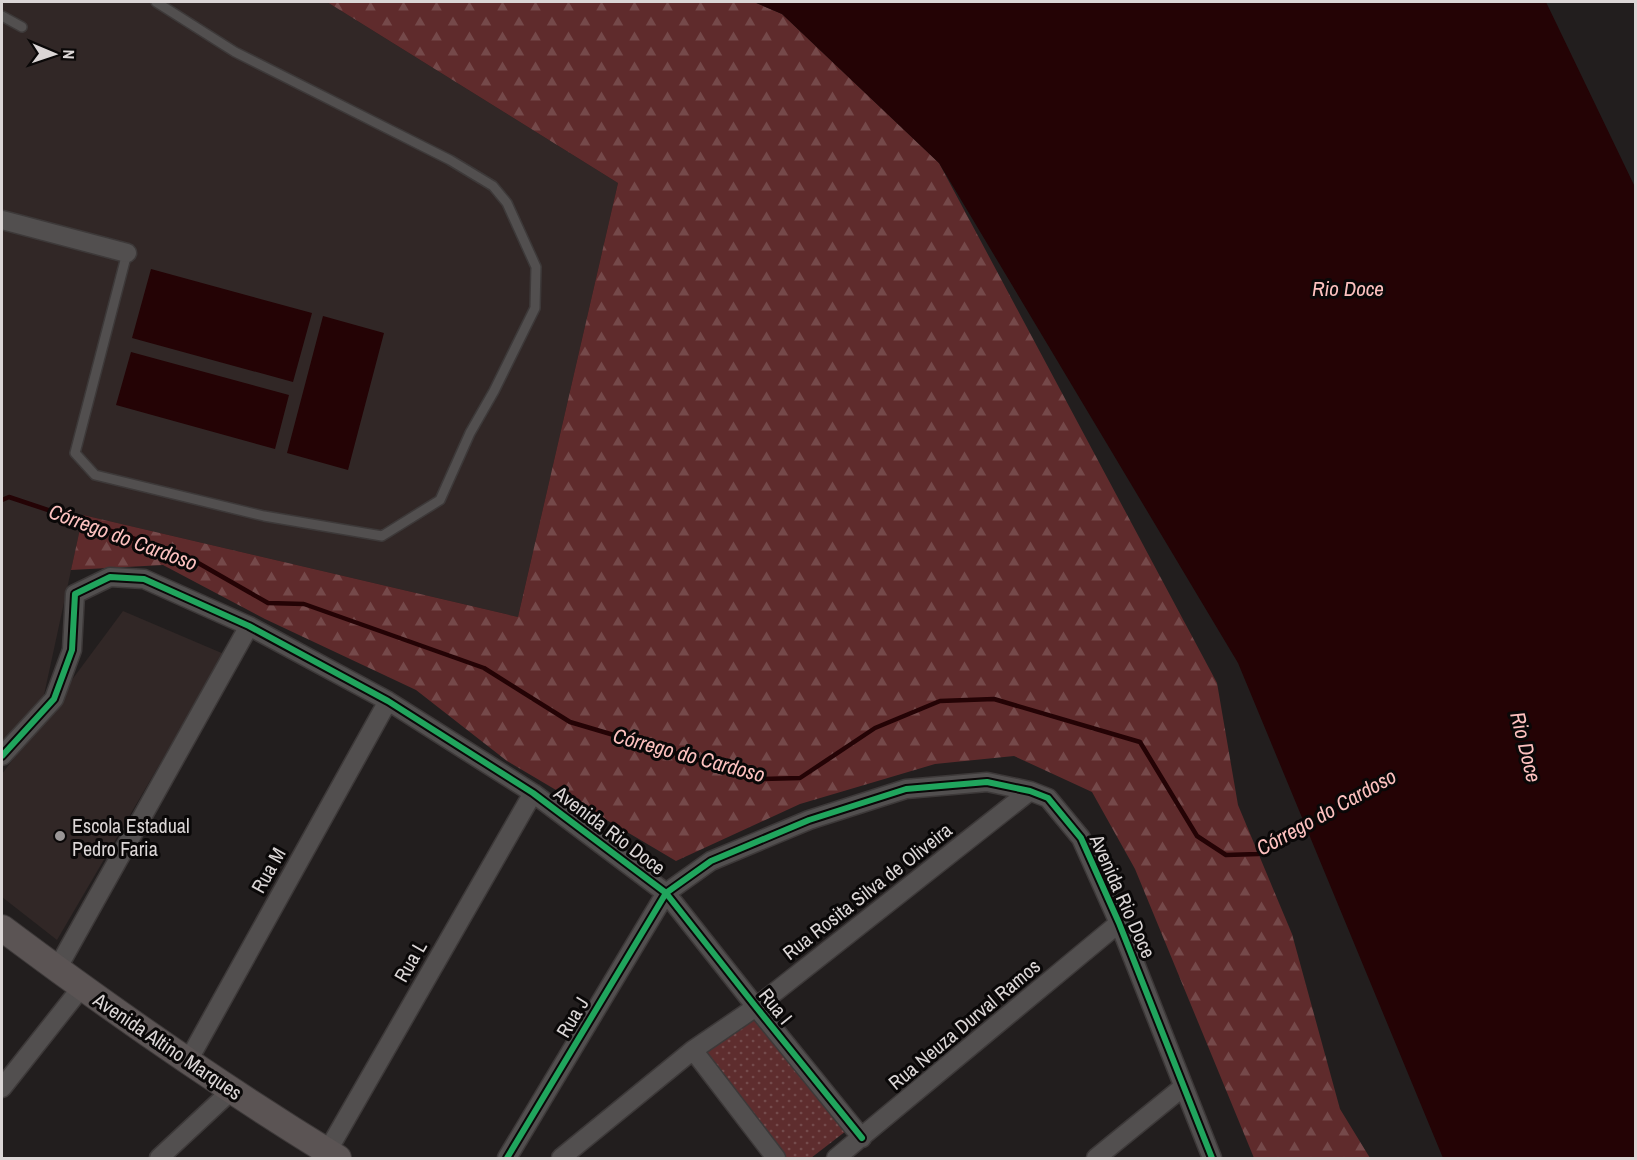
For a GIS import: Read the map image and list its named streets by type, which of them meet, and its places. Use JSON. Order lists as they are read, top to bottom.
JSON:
{
  "streets": {
    "main road": ["Avenida Altino Marques"],
    "street": [
      "Avenida Rio Doce",
      "Rua M",
      "Rua Rosita Silva de Oliveira",
      "Rua L",
      "Rua I",
      "Rua J",
      "Rua Neuza Durval Ramos"
    ]
  },
  "crossings": [
    ["Avenida Rio Doce", "Rua M"],
    ["Avenida Rio Doce", "Rua Rosita Silva de Oliveira"],
    ["Avenida Rio Doce", "Rua L"],
    ["Avenida Rio Doce", "Rua I"],
    ["Avenida Rio Doce", "Rua J"],
    ["Avenida Rio Doce", "Rua Neuza Durval Ramos"],
    ["Rua M", "Avenida Altino Marques"],
    ["Rua Rosita Silva de Oliveira", "Rua I"],
    ["Rua L", "Avenida Altino Marques"],
    ["Rua I", "Rua J"],
    ["Rua I", "Rua Neuza Durval Ramos"]
  ],
  "water": ["Rio Doce", "Córrego do Cardoso"],
  "places": ["Escola Estadual Pedro Faria"],
  "north": "right"
}
